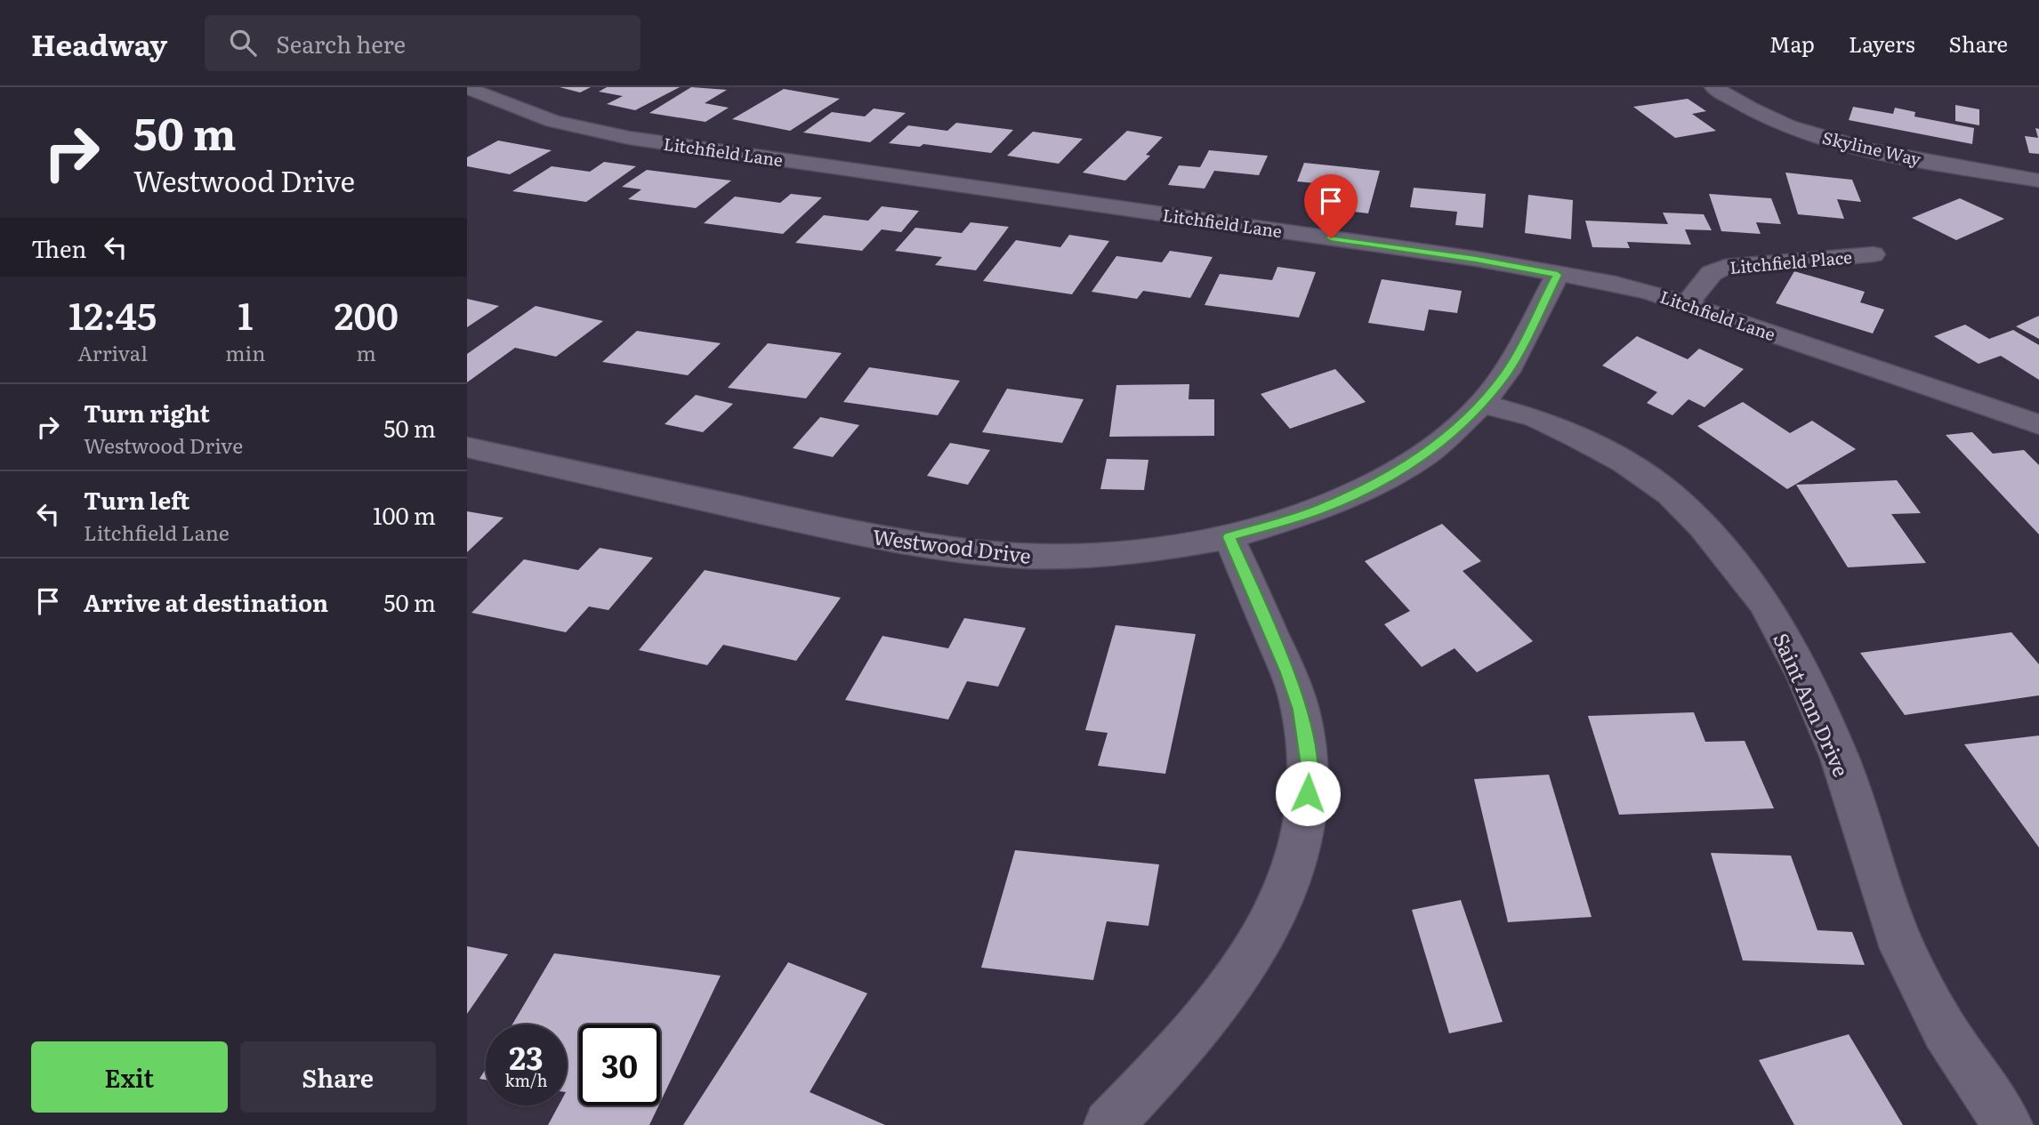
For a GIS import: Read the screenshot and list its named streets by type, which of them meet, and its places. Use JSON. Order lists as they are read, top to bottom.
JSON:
{
  "streets": {
    "street": [
      "Skyline Way",
      "Litchfield Lane",
      "Litchfield Place",
      "Westwood Drive",
      "Saint Ann Drive"
    ]
  },
  "crossings": [
    ["Litchfield Lane", "Litchfield Place"],
    ["Litchfield Lane", "Westwood Drive"],
    ["Westwood Drive", "Saint Ann Drive"]
  ],
  "page": {
    "header": "Headway",
    "search": "Search here",
    "nav": ["Map", "Layers", "Share"],
    "turn": ["50 m", "Westwood Drive"],
    "then": "Then",
    "eta": [
      "12:45",
      "Arrival",
      "1",
      "min",
      "200",
      "m"
    ],
    "list": [
      {
        "name": "Turn right",
        "note": "Westwood Drive",
        "value": "50 m"
      },
      {
        "name": "Turn left",
        "note": "Litchfield Lane",
        "value": "100 m"
      },
      {
        "name": "Arrive at destination",
        "value": "50 m"
      }
    ],
    "speed": "23 km/h",
    "limit": "30",
    "buttons": ["Exit", "Share"]
  }
}
